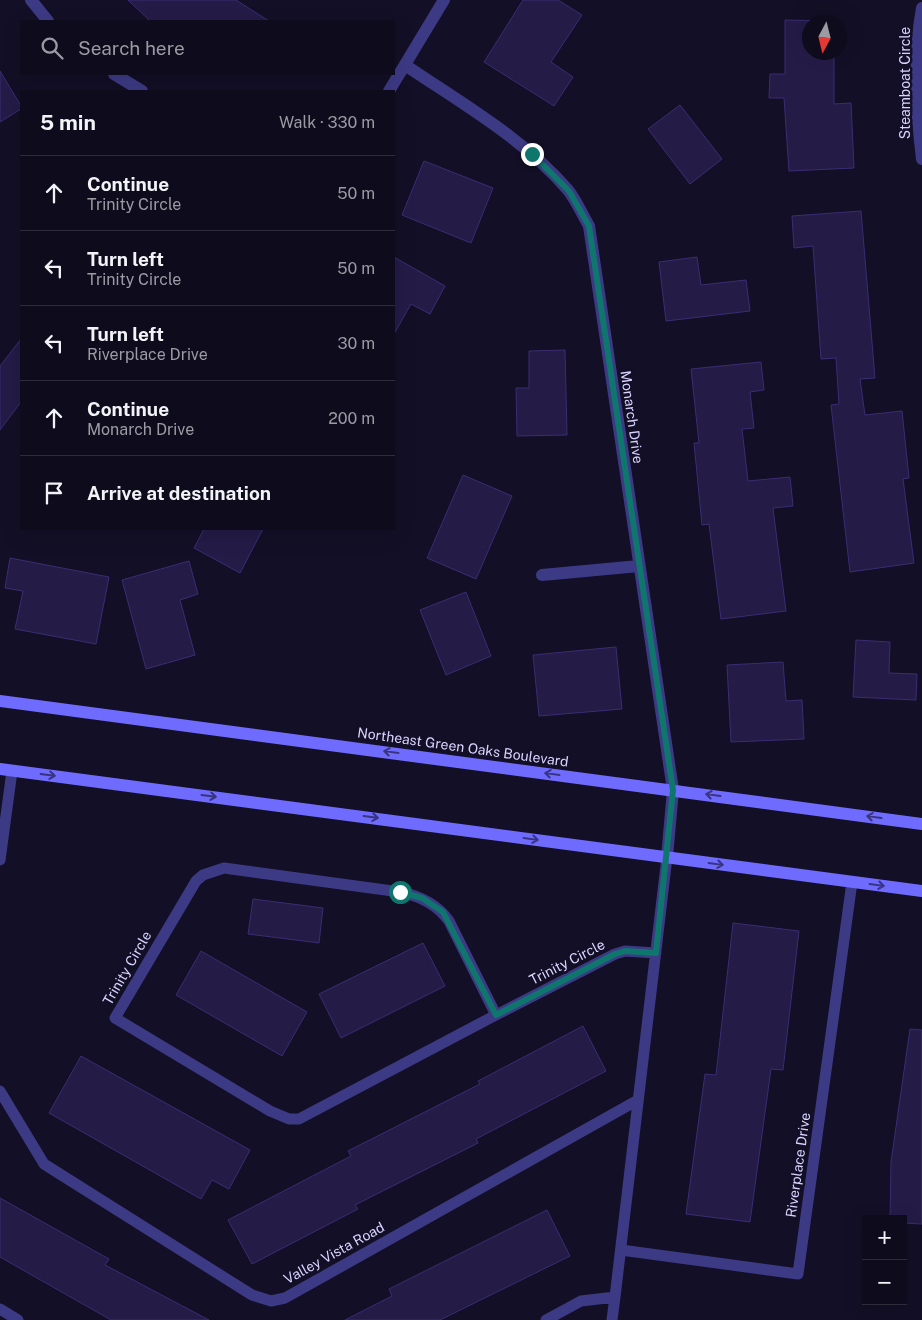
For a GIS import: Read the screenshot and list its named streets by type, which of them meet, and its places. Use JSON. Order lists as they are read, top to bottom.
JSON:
{
  "streets": {
    "main road": ["Northeast Green Oaks Boulevard"],
    "street": ["Steamboat Circle", "Monarch Drive"],
    "lane": ["Trinity Circle", "Riverplace Drive", "Valley Vista Road"]
  },
  "crossings": [
    ["Monarch Drive", "Northeast Green Oaks Boulevard"]
  ],
  "north": "bottom",
  "page": {
    "search": "Search here",
    "heading": ["5 min", "Walk · 330 m"],
    "list": [
      ["Continue", "Trinity Circle", "50 m"],
      ["Turn left", "Trinity Circle", "50 m"],
      ["Turn left", "Riverplace Drive", "30 m"],
      ["Continue", "Monarch Drive", "200 m"],
      "Arrive at destination"
    ],
    "map_buttons": ["+", "−"]
  }
}
